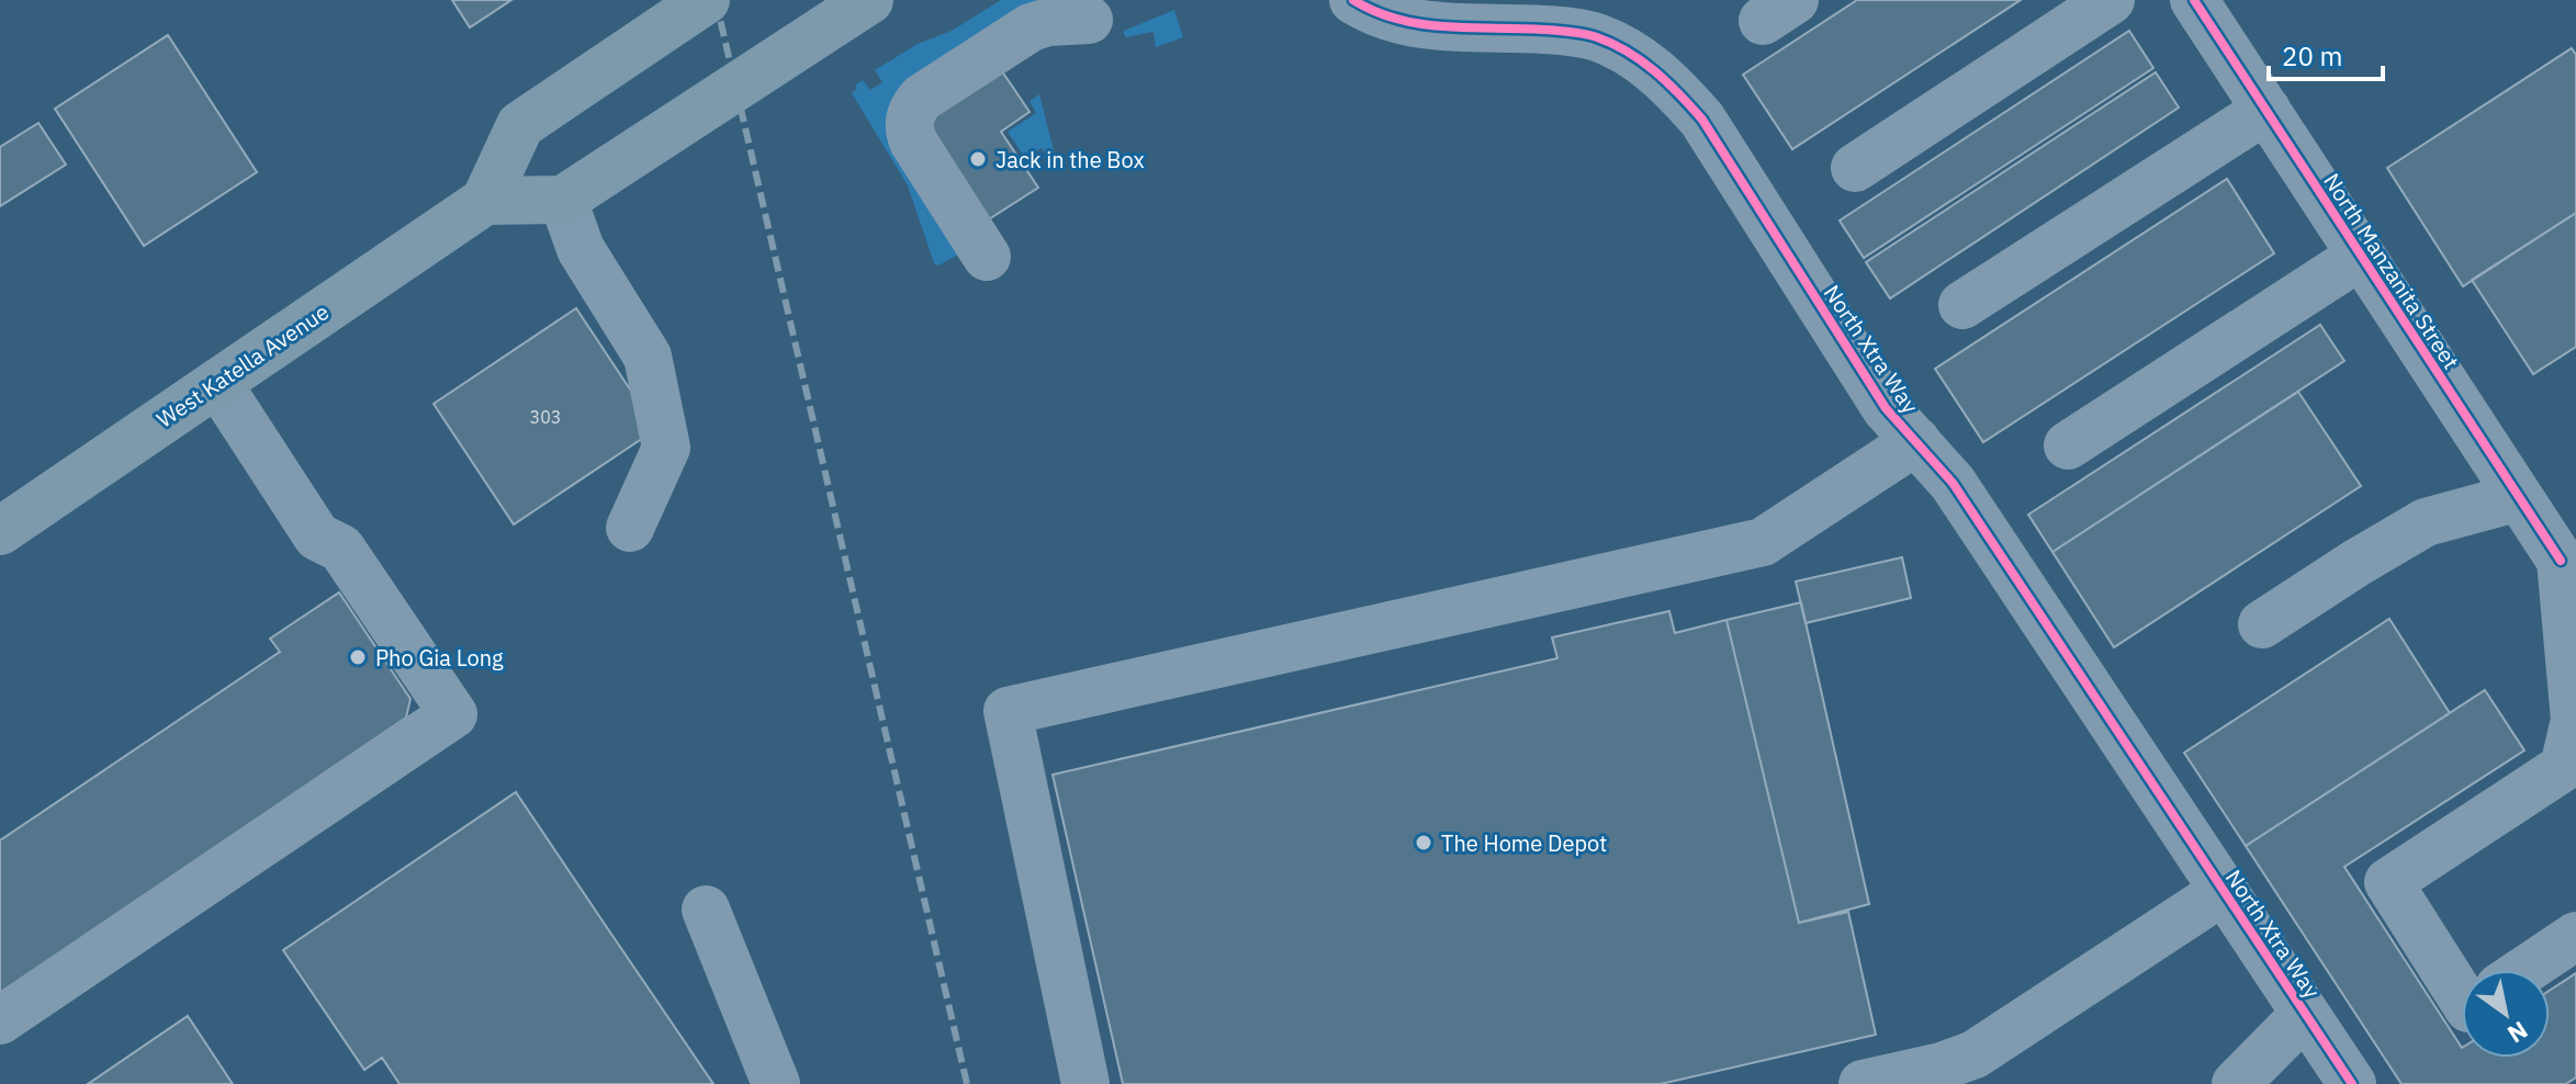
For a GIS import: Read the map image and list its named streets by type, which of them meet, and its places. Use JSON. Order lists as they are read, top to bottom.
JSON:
{
  "streets": {
    "main road": ["West Katella Avenue"],
    "street": ["North Manzanita Street", "North Xtra Way"]
  },
  "places": ["Jack in the Box", "Pho Gia Long", "The Home Depot"],
  "house_numbers": ["303"],
  "scale_bar": "20 m",
  "north": "bottom right"
}
